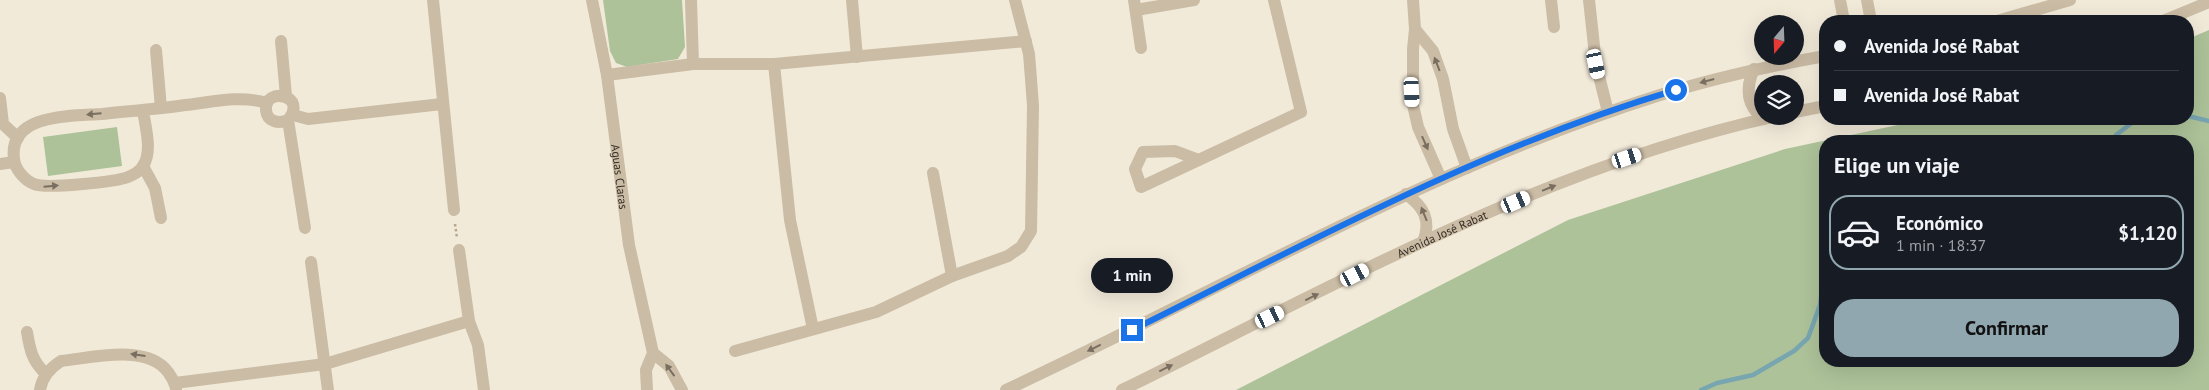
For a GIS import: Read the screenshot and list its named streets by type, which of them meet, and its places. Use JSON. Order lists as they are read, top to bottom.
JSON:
{
  "streets": {
    "street": ["Aguas Claras", "Avenida José Rabat"]
  },
  "north": "bottom",
  "page": {
    "banner": ["Avenida José Rabat", "Avenida José Rabat"],
    "heading": "Elige un viaje",
    "list": [
      {
        "name": "Económico",
        "note": "1 min · 18:37",
        "value": "$1,120"
      }
    ],
    "bubble": "1 min",
    "buttons": "Confirmar"
  }
}
